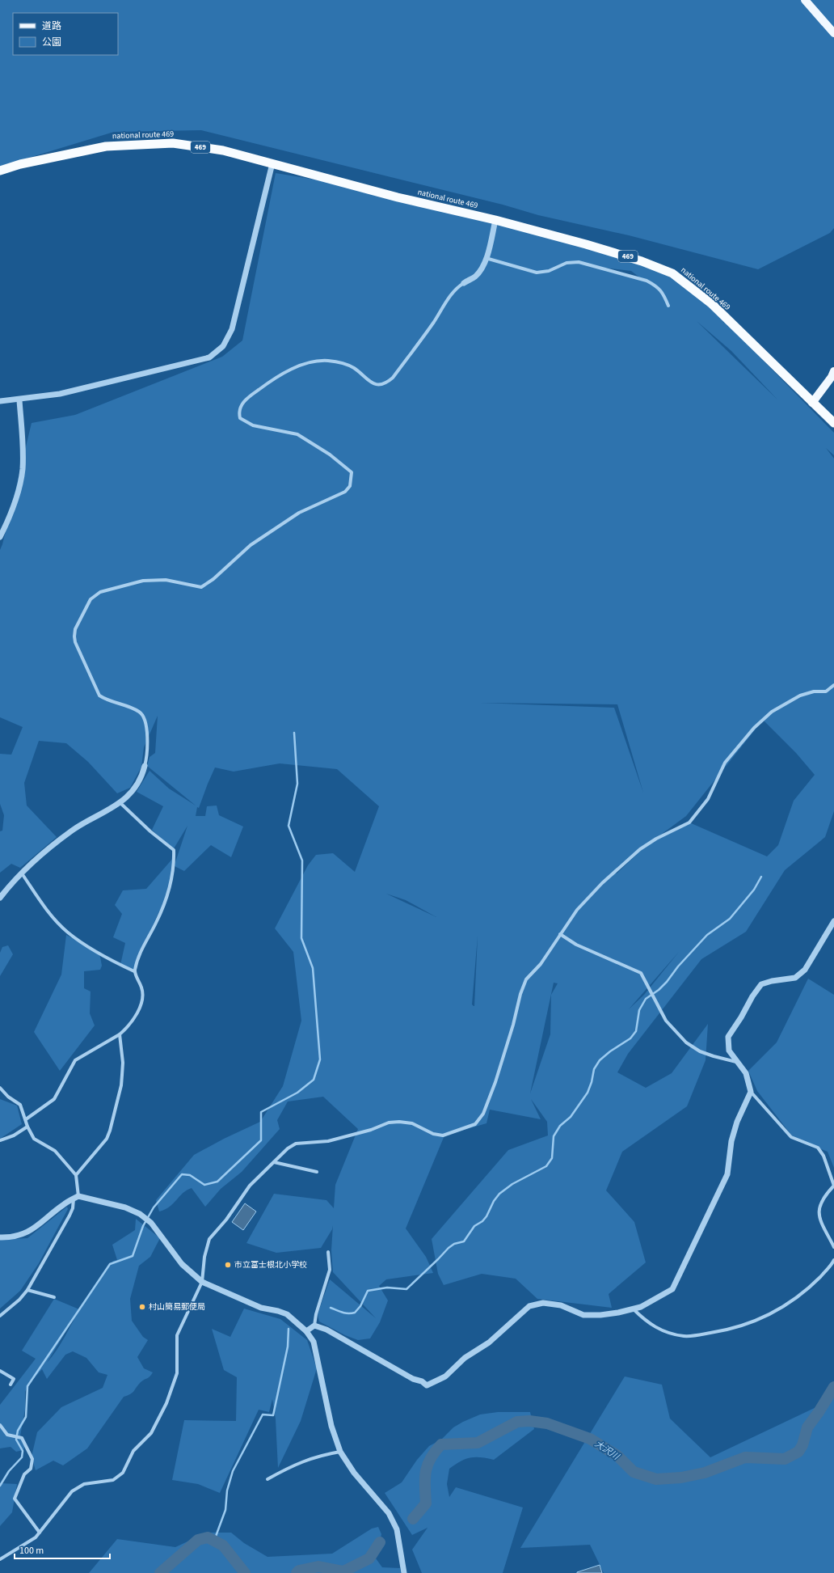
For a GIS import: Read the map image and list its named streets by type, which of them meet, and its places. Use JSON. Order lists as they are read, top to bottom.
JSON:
{
  "streets": {
    "highway": ["national route 469", "469"]
  },
  "water": ["大沢川"],
  "places": ["市立富士根北小学校", "村山簡易郵便局"],
  "legend": ["道路", "公園"],
  "scale_bar": "100 m"
}
